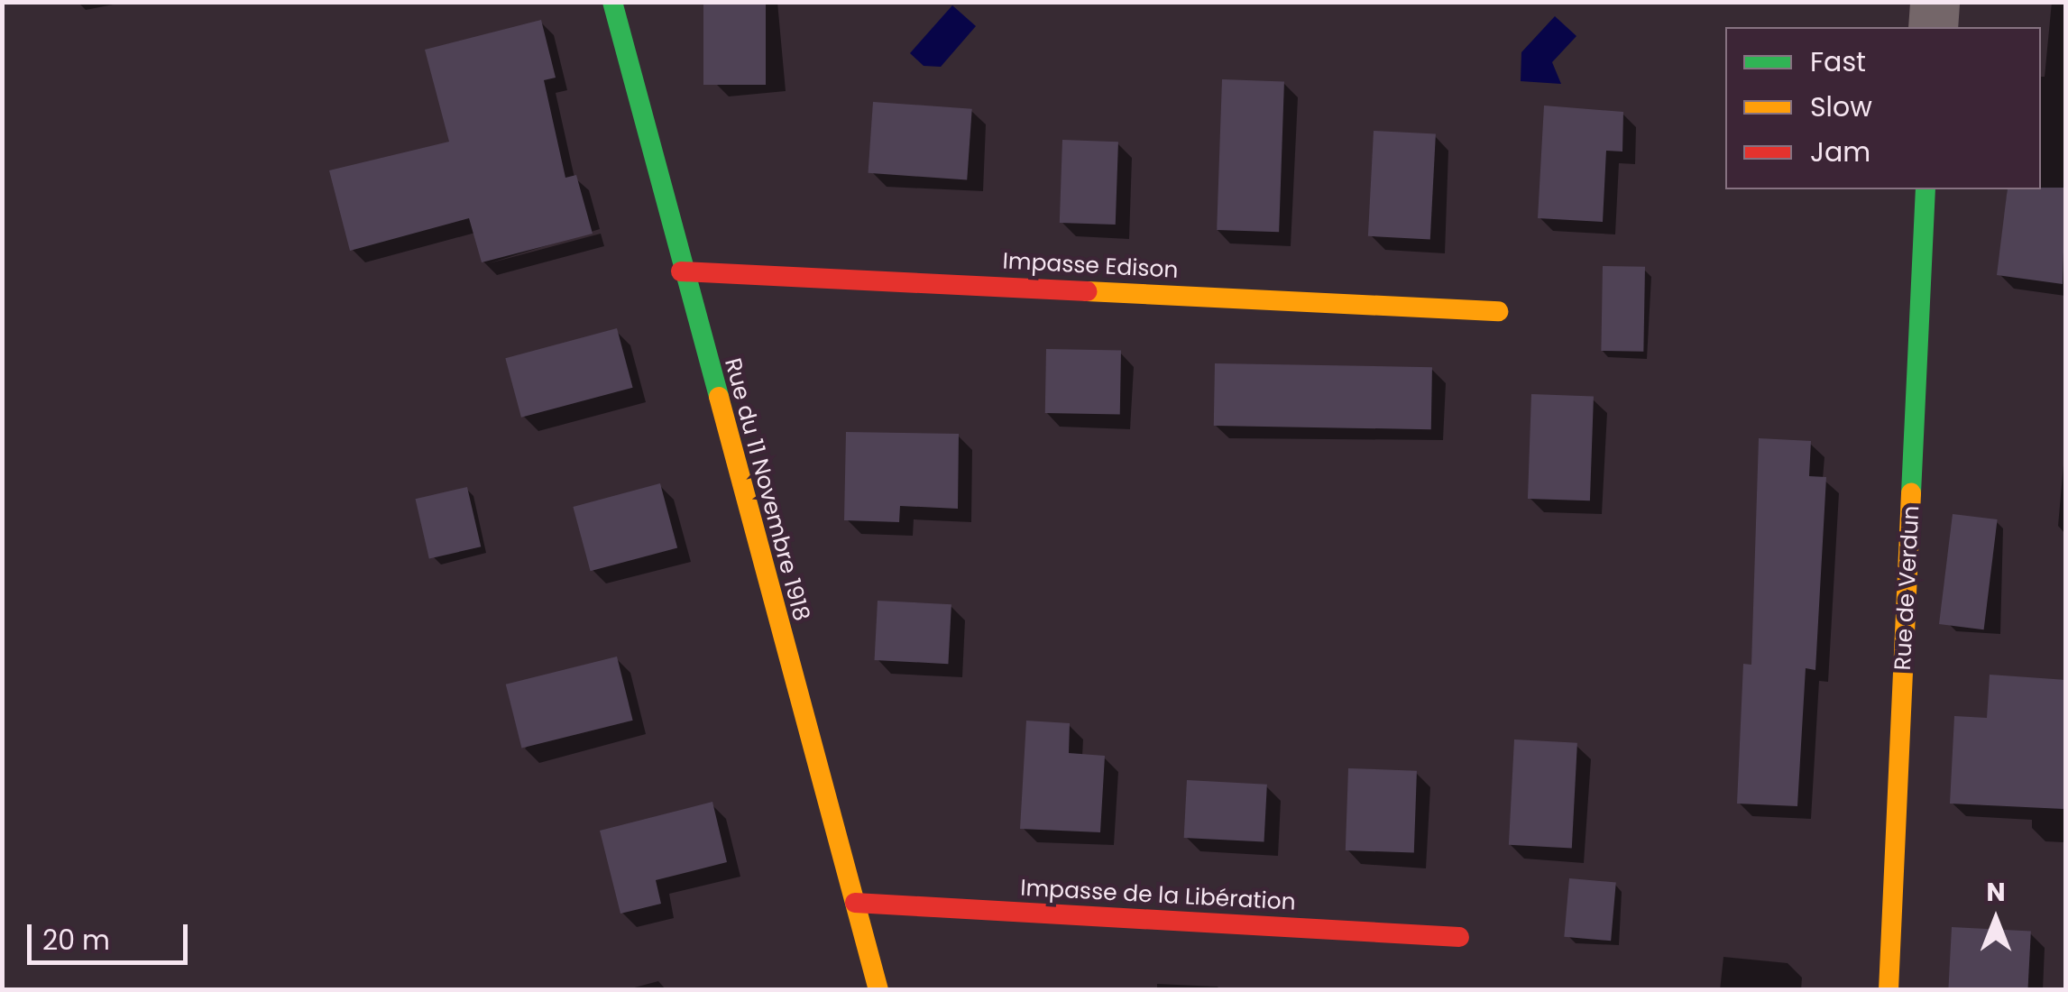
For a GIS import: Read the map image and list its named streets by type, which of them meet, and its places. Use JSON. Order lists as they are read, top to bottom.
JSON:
{
  "streets": {
    "street": [
      "Impasse Edison",
      "Rue du 11 Novembre 1918",
      "Rue de Verdun",
      "Impasse de la Libération"
    ]
  },
  "crossings": [
    ["Impasse Edison", "Rue du 11 Novembre 1918"],
    ["Rue du 11 Novembre 1918", "Impasse de la Libération"]
  ],
  "legend": ["Fast", "Slow", "Jam"],
  "scale_bar": "20 m",
  "north": "top"
}
